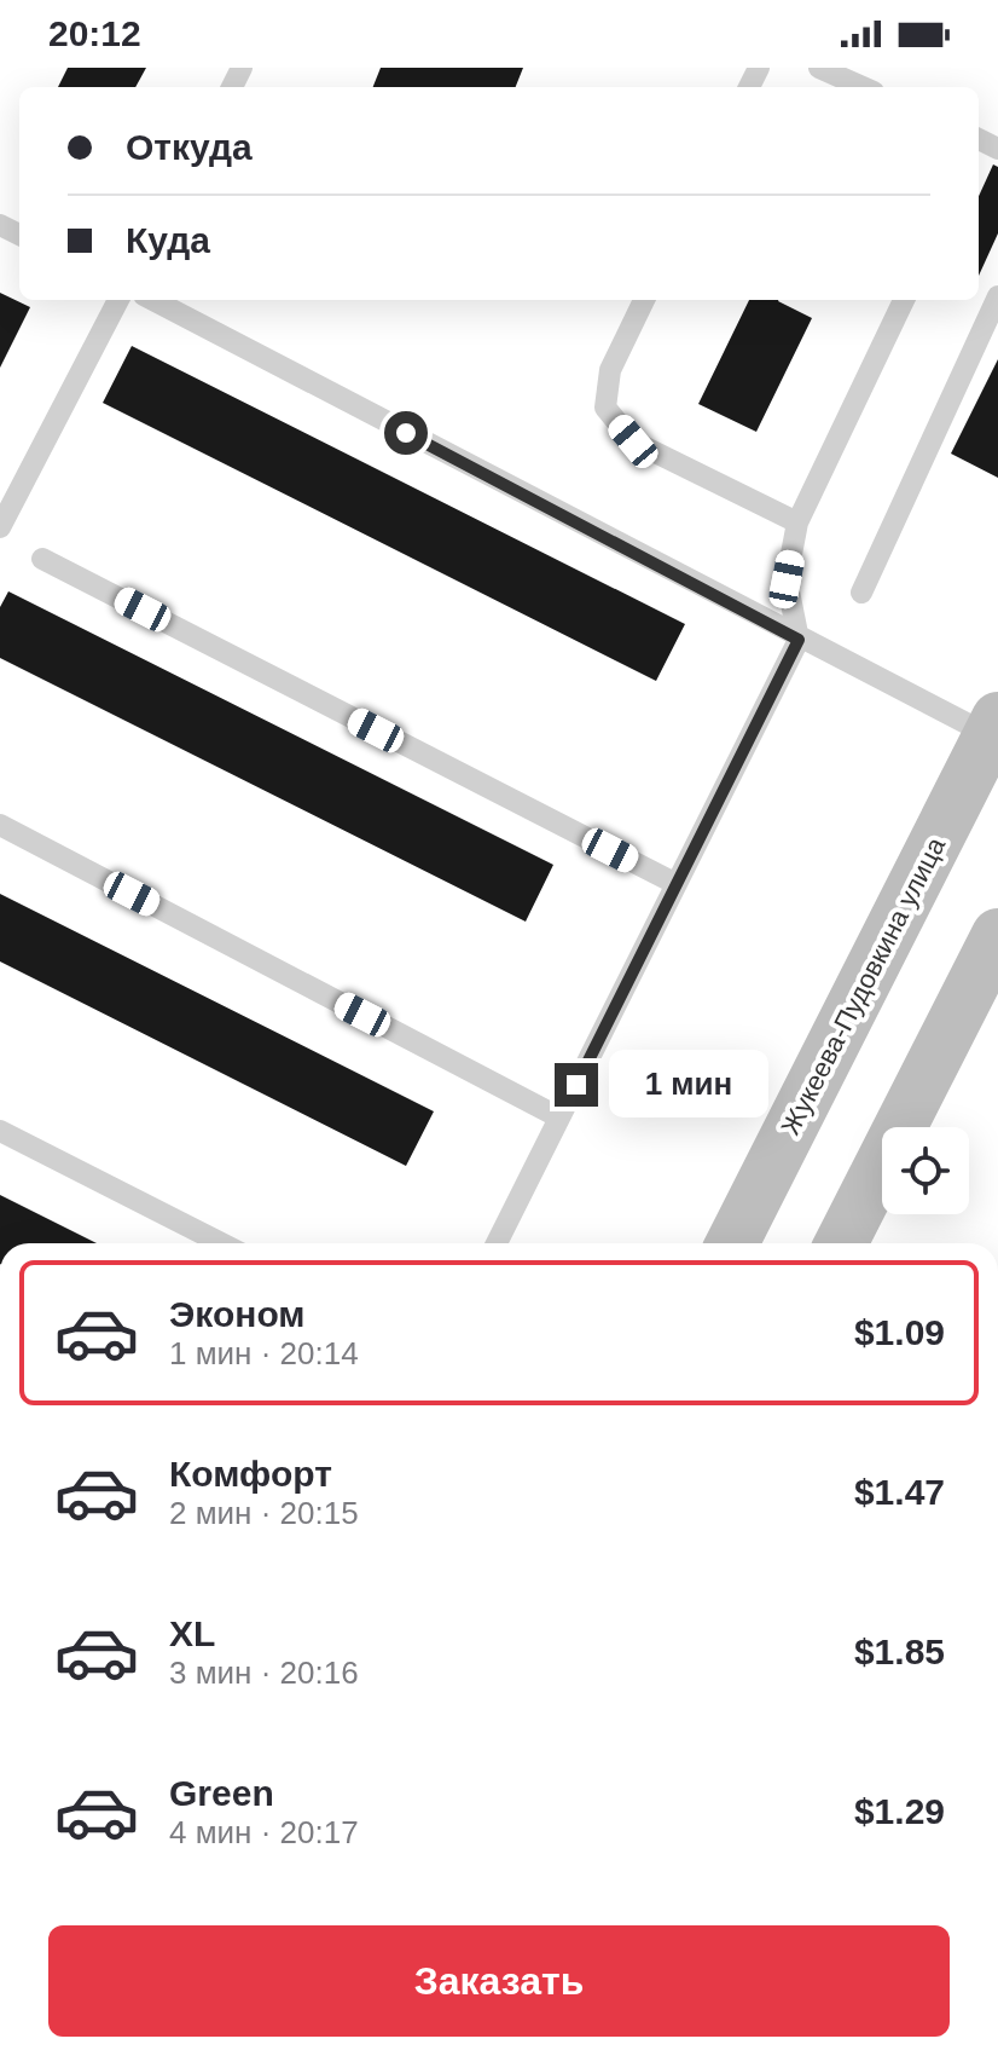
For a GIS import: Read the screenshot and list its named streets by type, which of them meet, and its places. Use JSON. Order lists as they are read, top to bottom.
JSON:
{
  "streets": {
    "main road": ["Жукеева-Пудовкина улица"]
  },
  "page": {
    "status": "20:12",
    "banner": ["Откуда", "Куда"],
    "bubble": "1 мин",
    "list": [
      {
        "name": "Эконом",
        "note": "1 мин · 20:14",
        "value": "$1.09"
      },
      {
        "name": "Комфорт",
        "note": "2 мин · 20:15",
        "value": "$1.47"
      },
      {
        "name": "XL",
        "note": "3 мин · 20:16",
        "value": "$1.85"
      },
      {
        "name": "Green",
        "note": "4 мин · 20:17",
        "value": "$1.29"
      }
    ],
    "buttons": "Заказать"
  }
}
